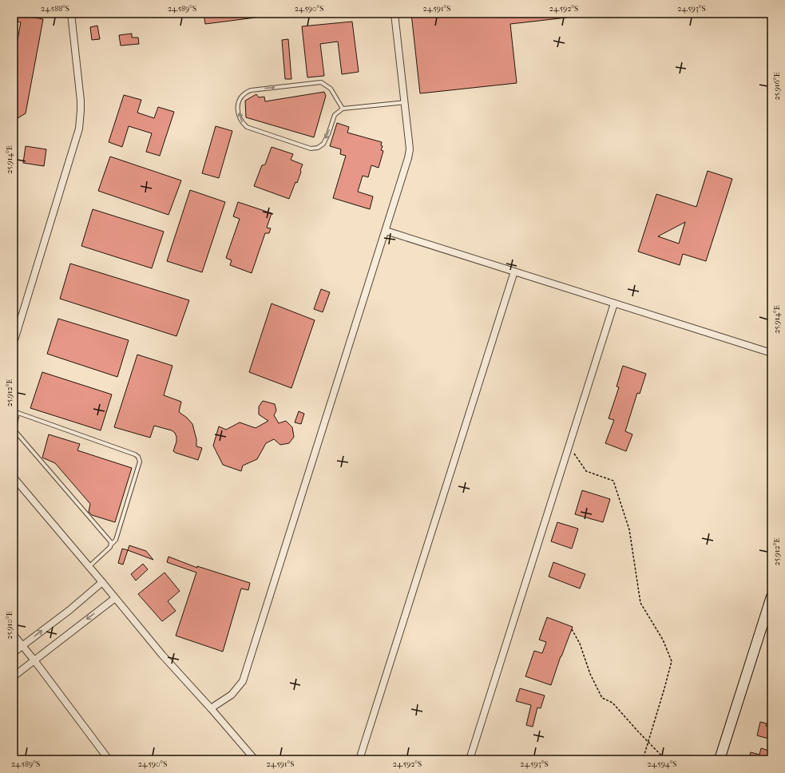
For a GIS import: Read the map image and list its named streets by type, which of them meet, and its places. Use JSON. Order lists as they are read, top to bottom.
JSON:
{
  "coordinates": [
    "24.588°S",
    "24.589°S",
    "24.590°S",
    "24.591°S",
    "24.592°S",
    "24.593°S",
    "25.916°E",
    "25.914°E",
    "25.912°E",
    "25.910°E",
    "24.594°S"
  ]
}
